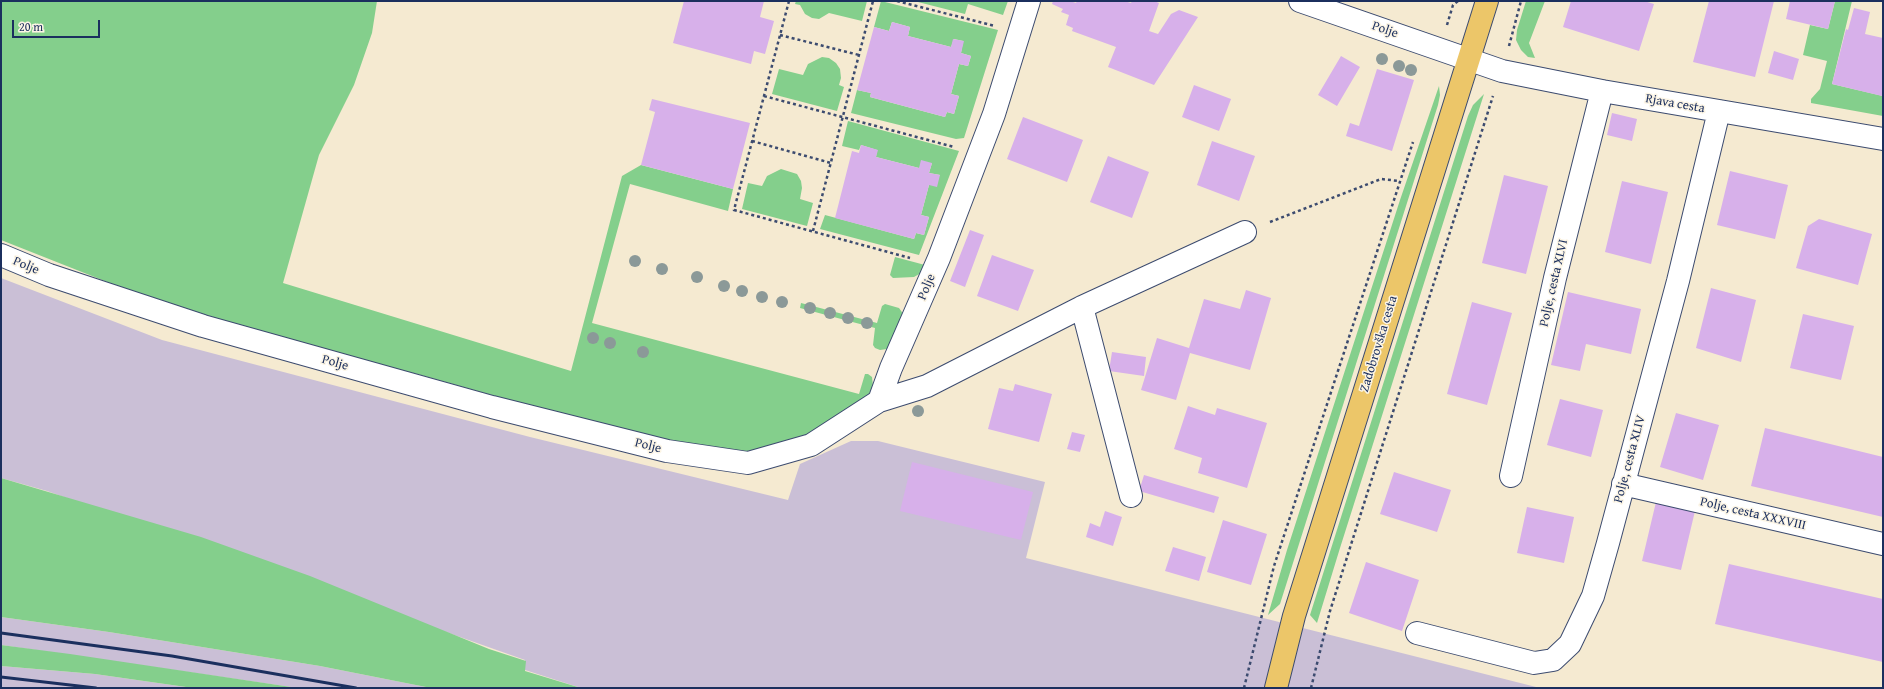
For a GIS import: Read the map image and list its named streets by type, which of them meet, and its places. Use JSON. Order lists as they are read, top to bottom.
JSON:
{
  "streets": {
    "main road": ["Zadobrovška cesta"],
    "street": [
      "Polje",
      "Rjava cesta",
      "Polje, cesta XLVI",
      "Polje, cesta XLIV",
      "Polje, cesta XXXVIII"
    ]
  },
  "crossings": [
    ["Polje", "Rjava cesta"],
    ["Polje", "Zadobrovška cesta"],
    ["Rjava cesta", "Polje, cesta XLVI"],
    ["Rjava cesta", "Zadobrovška cesta"],
    ["Rjava cesta", "Polje, cesta XLIV"],
    ["Polje, cesta XLIV", "Polje, cesta XXXVIII"]
  ],
  "scale_bar": "20 m"
}
